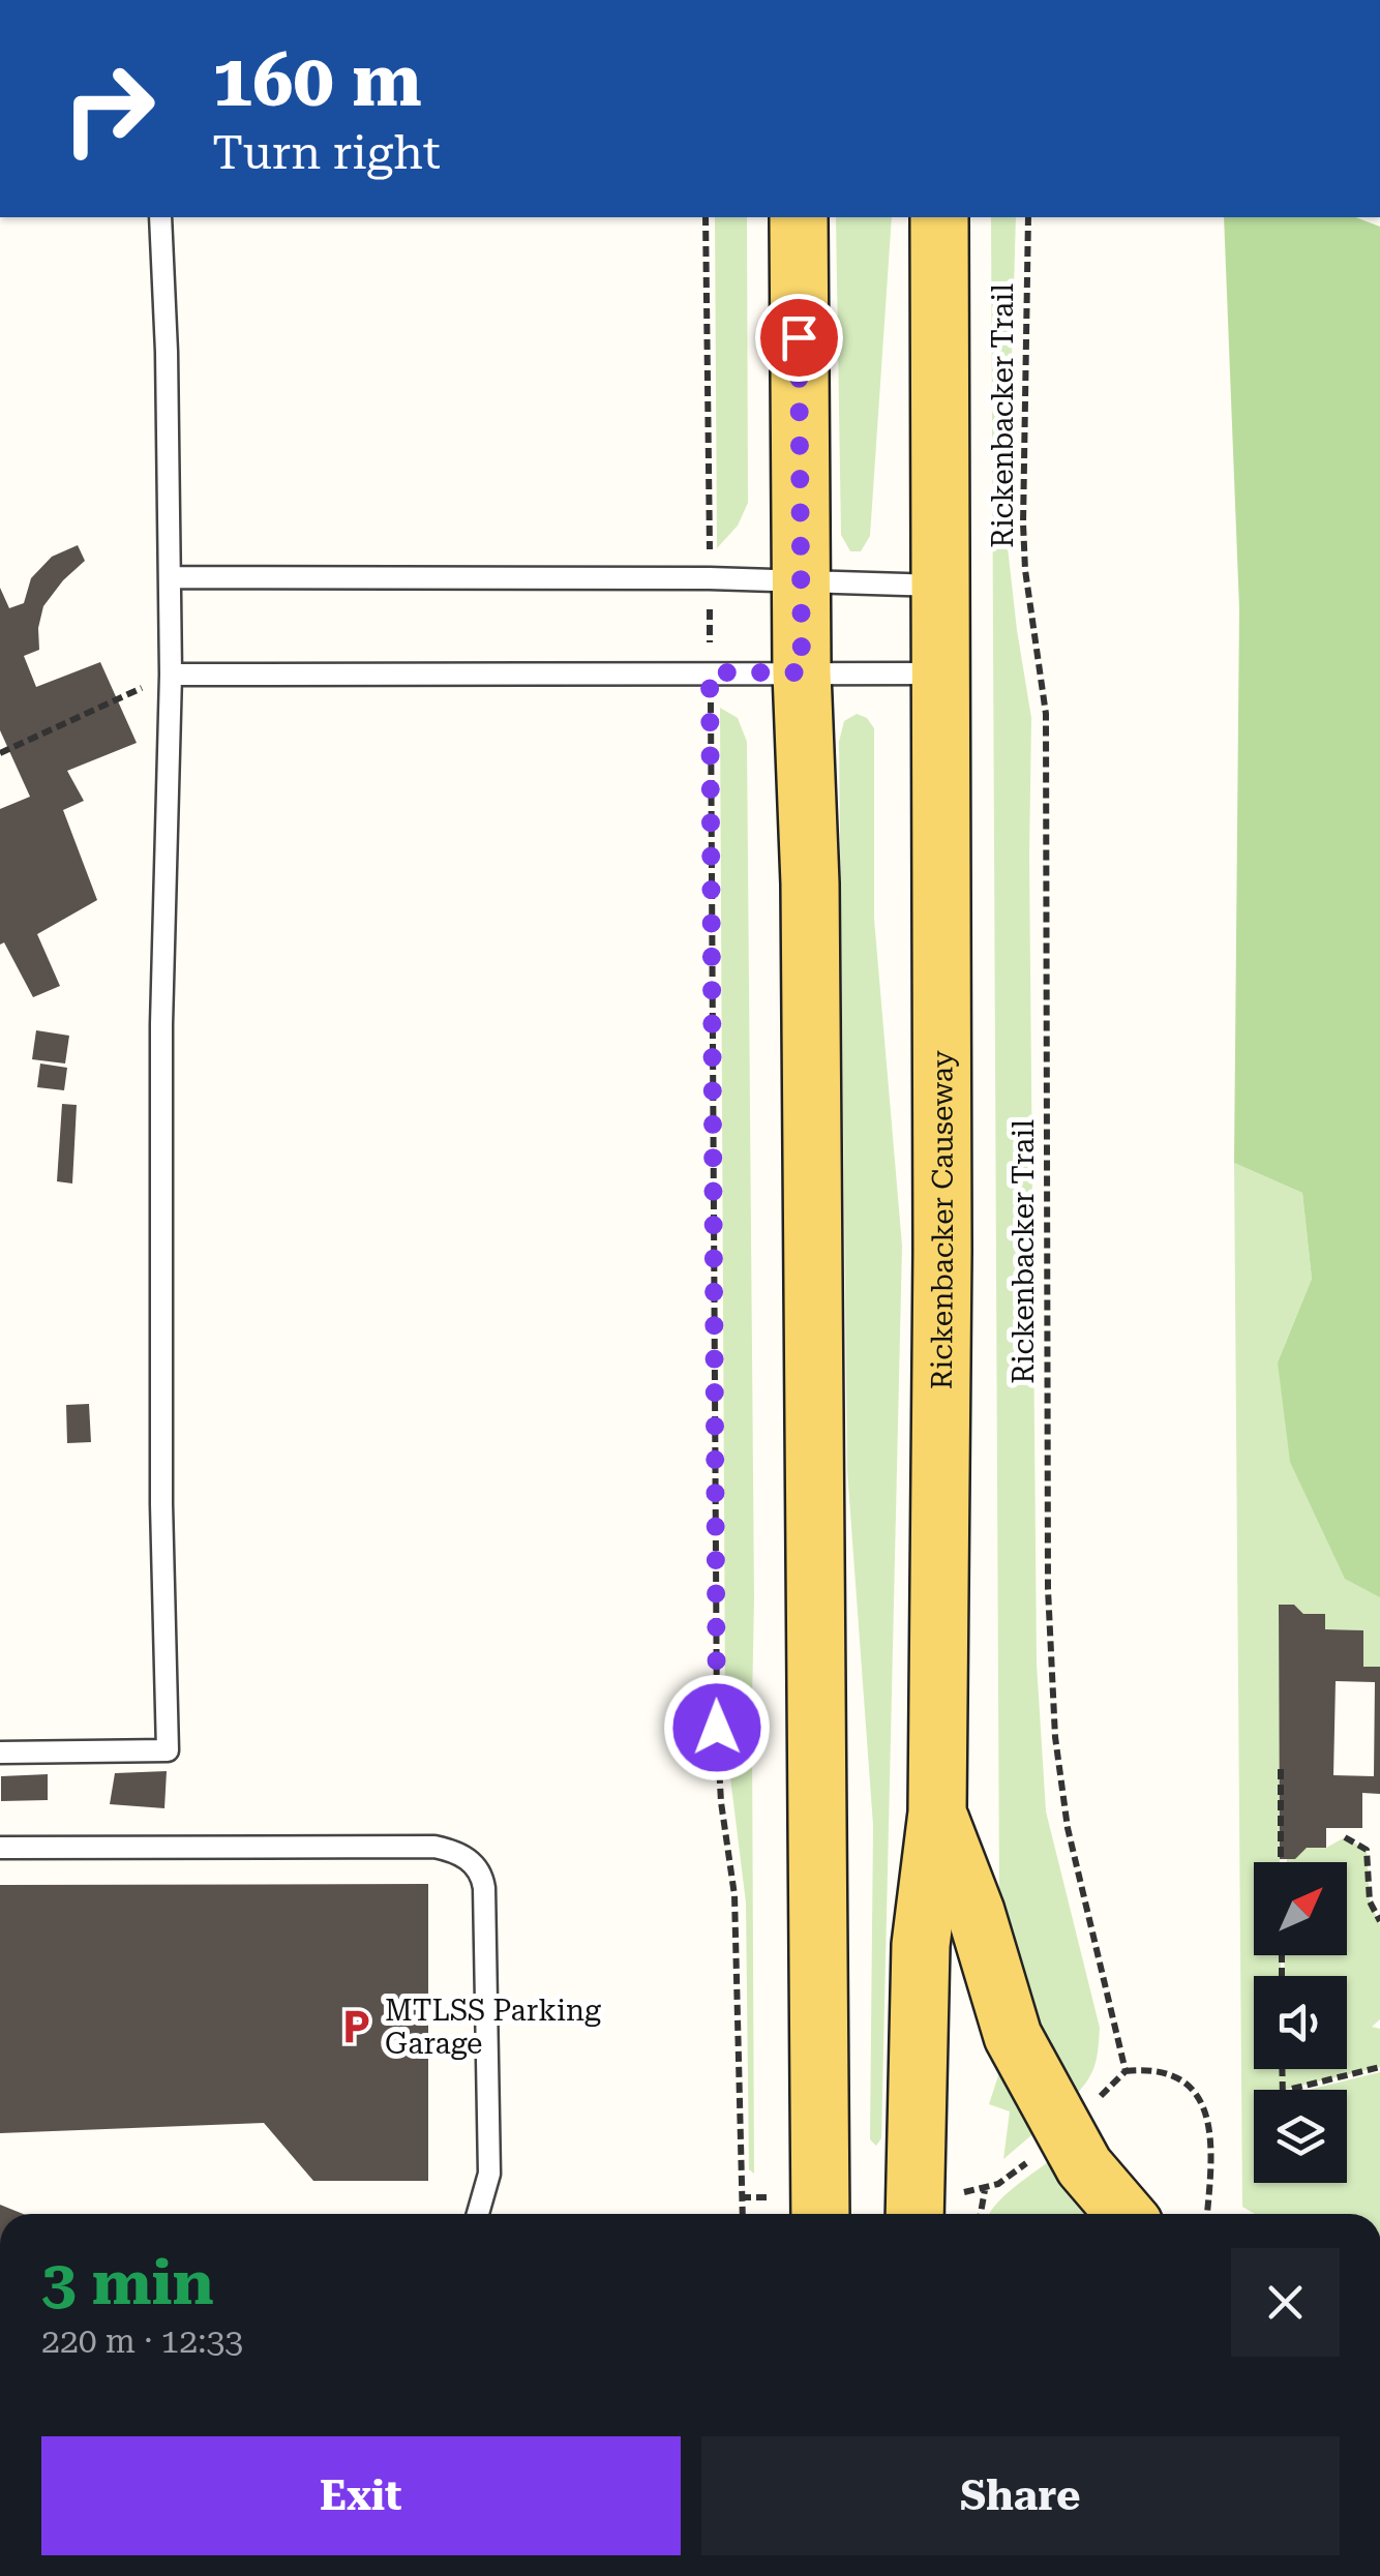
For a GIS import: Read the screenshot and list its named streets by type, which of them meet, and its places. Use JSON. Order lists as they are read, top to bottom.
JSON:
{
  "streets": {
    "main road": ["Rickenbacker Causeway"],
    "path": ["Rickenbacker Trail"]
  },
  "places": {
    "parking": ["MTLSS Parking Garage"]
  },
  "north": "top right",
  "page": {
    "turn": ["160 m", "Turn right"],
    "heading": ["3 min", "220 m · 12:33"],
    "buttons": ["Exit", "Share"]
  }
}
